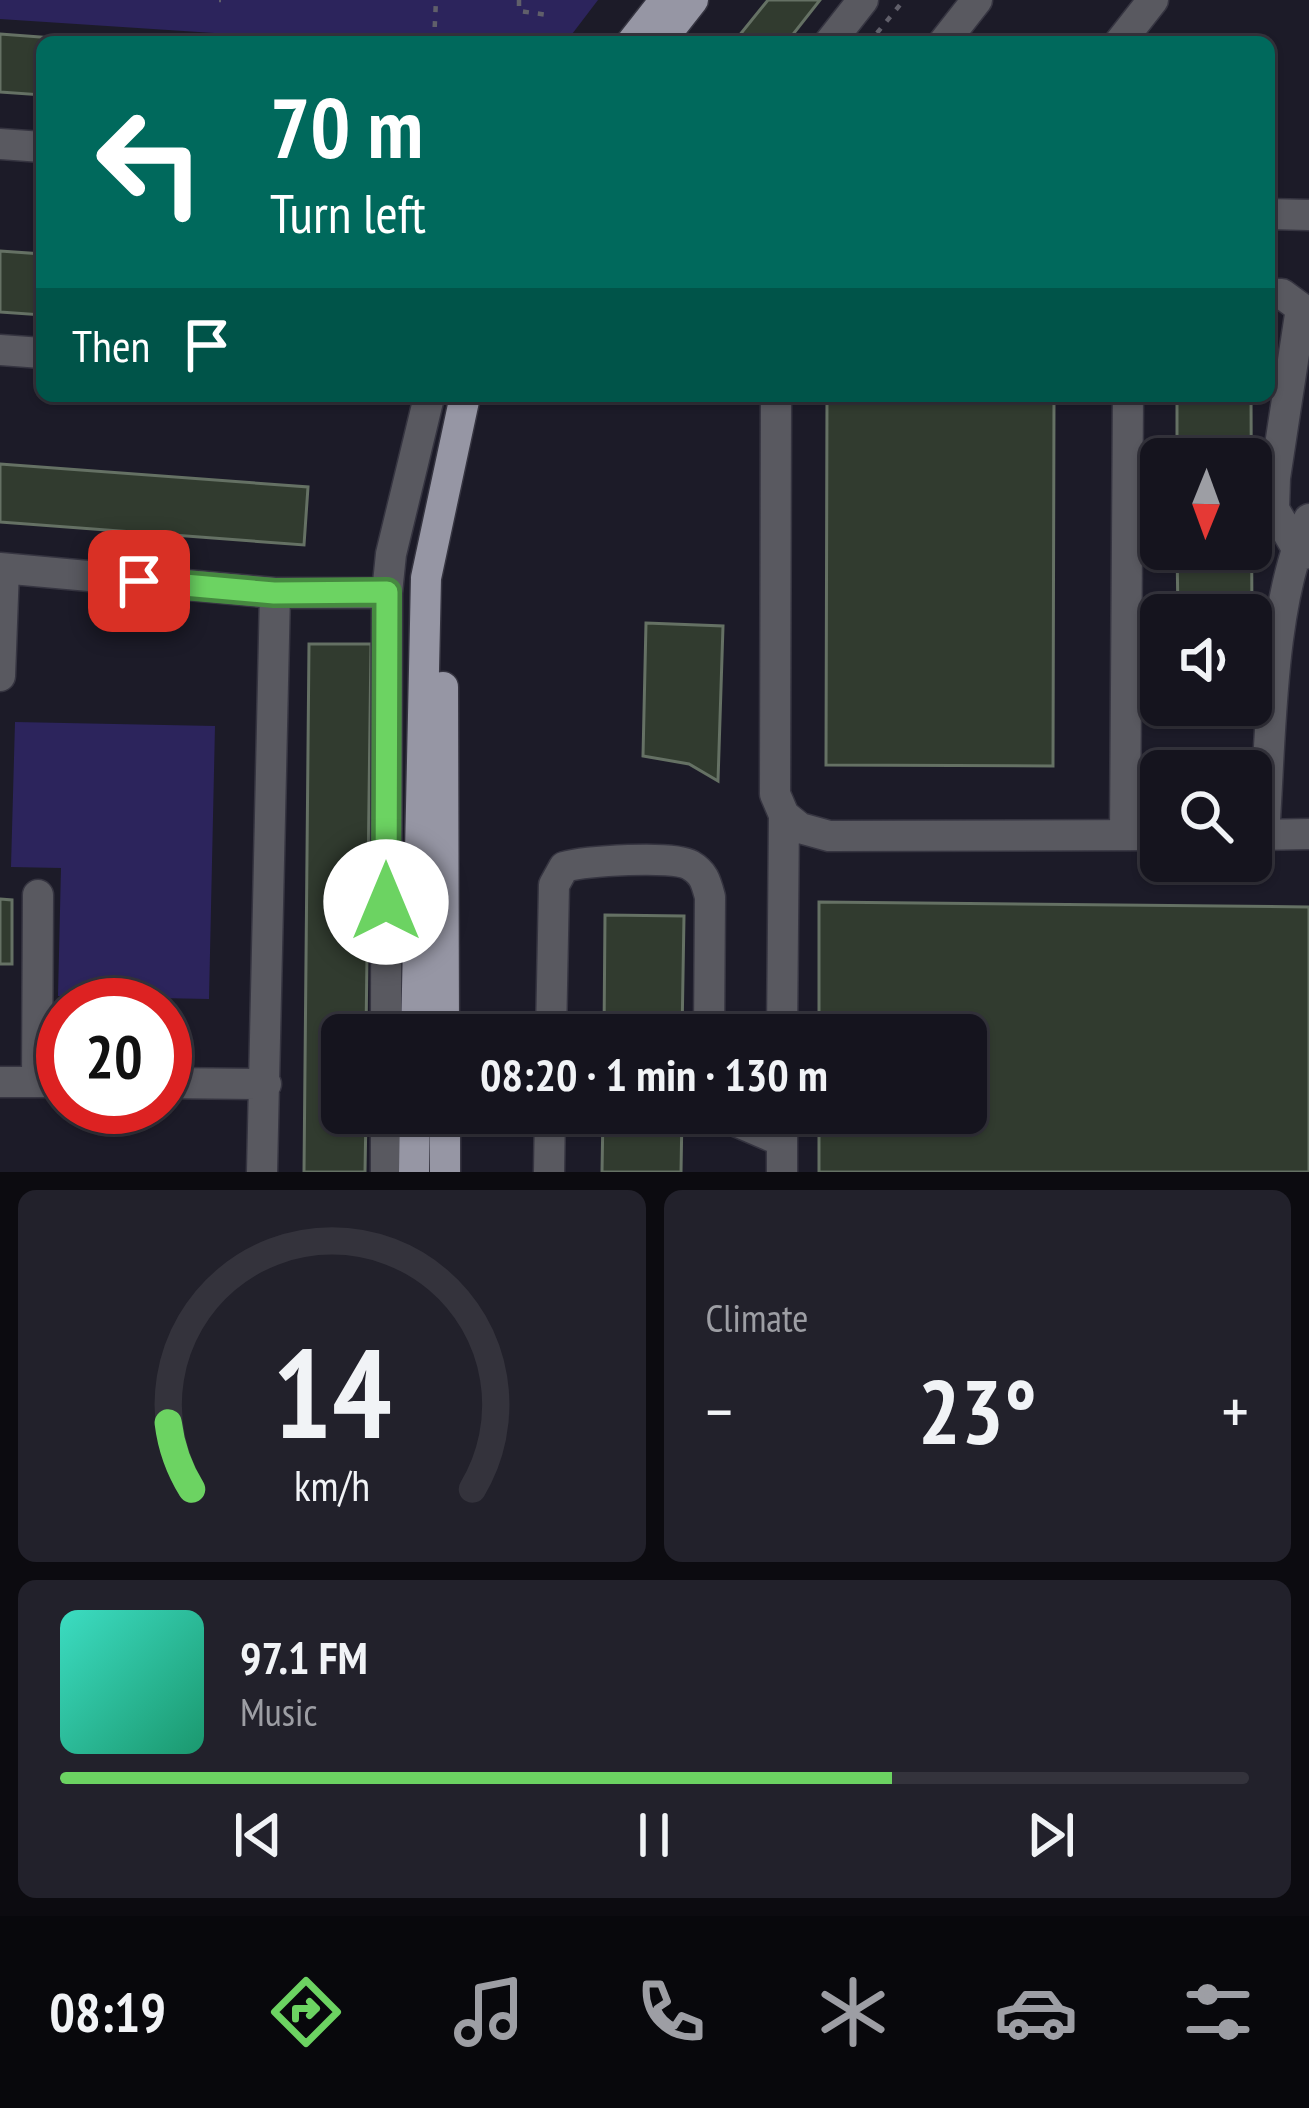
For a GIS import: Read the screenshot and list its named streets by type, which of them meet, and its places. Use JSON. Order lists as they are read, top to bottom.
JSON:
{
  "north": "bottom",
  "page": {
    "turn": ["70 m", "Turn left"],
    "then": "Then",
    "limit": "20",
    "trip": "08:20 · 1 min · 130 m",
    "tile": "Climate",
    "heat": ["−", "23°", "+"],
    "song": ["97.1 FM", "Music"],
    "tabs": "08:19",
    "gauge": ["14", "km/h"]
  }
}
